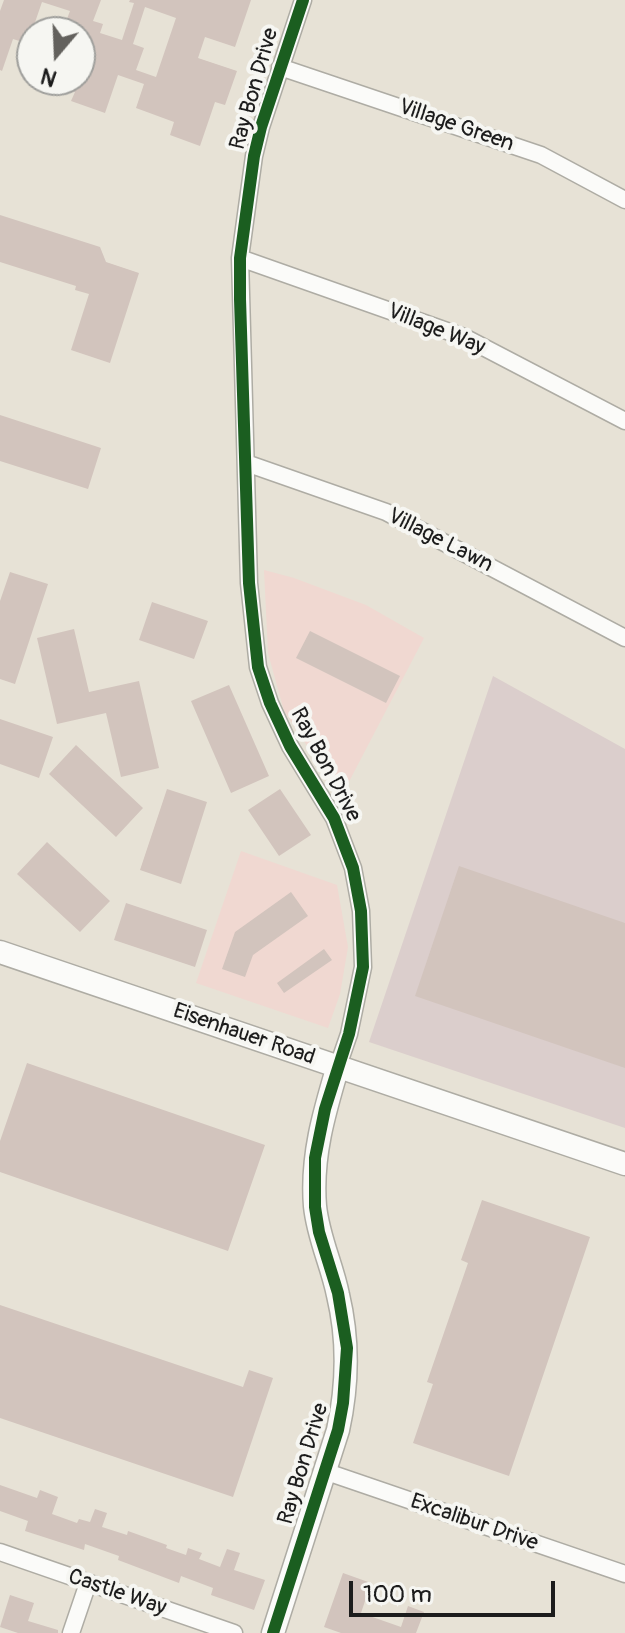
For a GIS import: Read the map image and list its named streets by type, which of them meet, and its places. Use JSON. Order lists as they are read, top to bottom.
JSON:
{
  "streets": {
    "main road": ["Ray Bon Drive", "Eisenhauer Road"],
    "street": [
      "Village Green",
      "Village Way",
      "Village Lawn",
      "Excalibur Drive",
      "Castle Way"
    ]
  },
  "crossings": [
    ["Ray Bon Drive", "Village Green"],
    ["Ray Bon Drive", "Village Way"],
    ["Ray Bon Drive", "Village Lawn"],
    ["Ray Bon Drive", "Eisenhauer Road"],
    ["Ray Bon Drive", "Excalibur Drive"]
  ],
  "scale_bar": "100 m",
  "north": "bottom"
}
